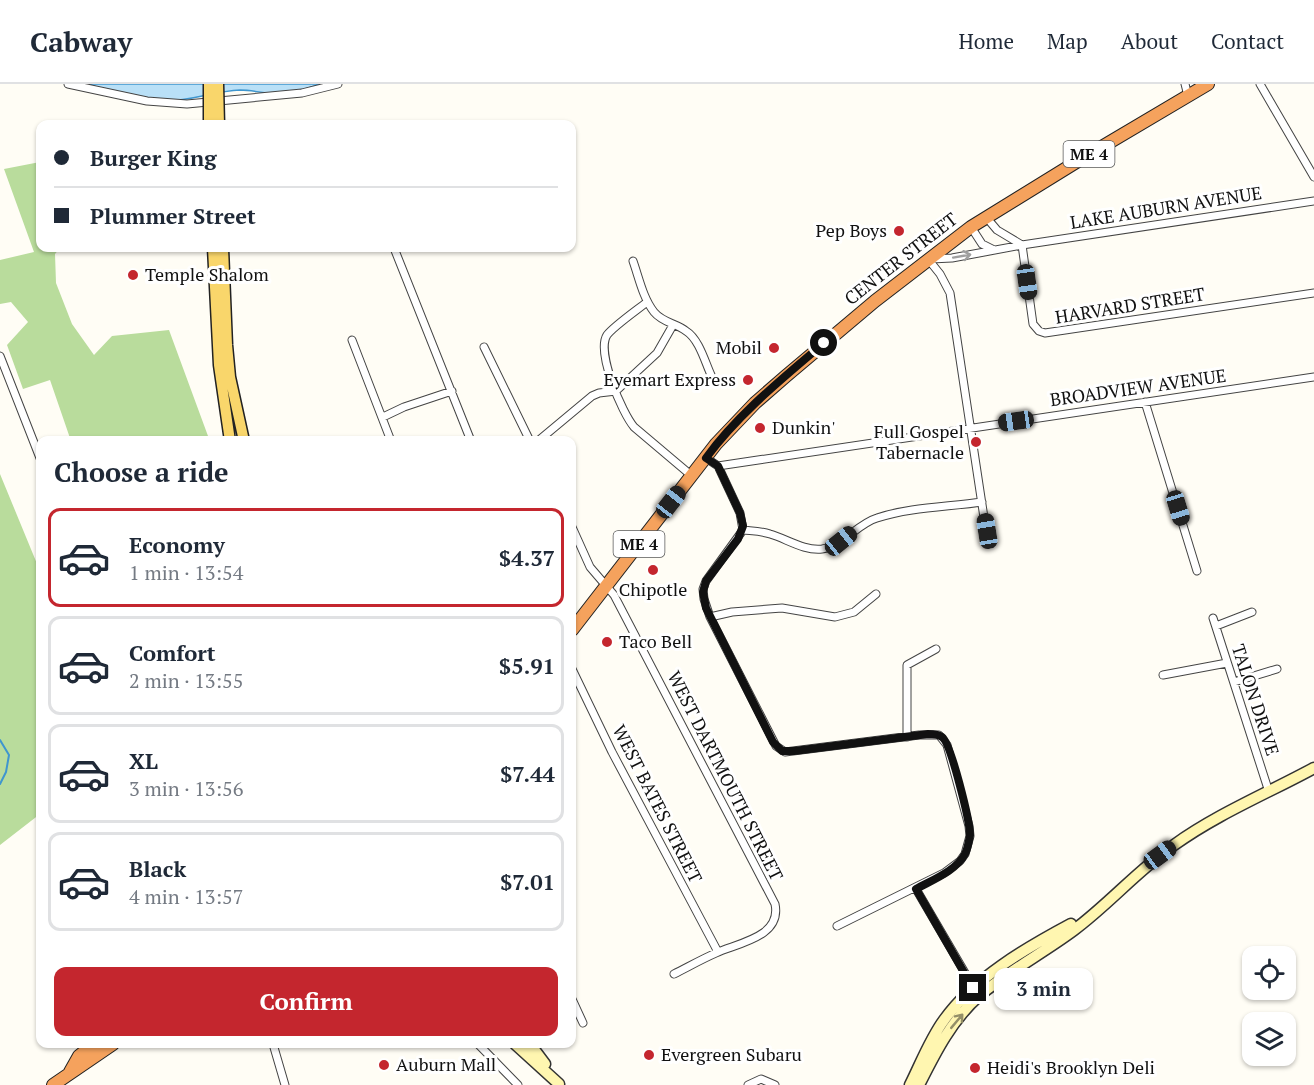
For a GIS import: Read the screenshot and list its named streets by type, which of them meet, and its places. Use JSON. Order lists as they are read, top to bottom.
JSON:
{
  "streets": {
    "highway": ["ME 4", "CENTER STREET"],
    "street": [
      "LAKE AUBURN AVENUE",
      "HARVARD STREET",
      "BROADVIEW AVENUE",
      "TALON DRIVE",
      "WEST DARTMOUTH STREET",
      "WEST BATES STREET"
    ]
  },
  "crossings": [
    ["LAKE AUBURN AVENUE", "CENTER STREET"],
    ["LAKE AUBURN AVENUE", "HARVARD STREET"],
    ["CENTER STREET", "WEST DARTMOUTH STREET"],
    ["WEST DARTMOUTH STREET", "WEST BATES STREET"]
  ],
  "places": [
    "Pep Boys",
    "Temple Shalom",
    "Mobil",
    "Eyemart Express",
    "Dunkin'",
    "Full Gospel Tabernacle",
    "Chipotle",
    "Taco Bell",
    "Evergreen Subaru",
    "Auburn Mall",
    "Heidi's Brooklyn Deli"
  ],
  "page": {
    "header": "Cabway",
    "nav": [
      "Home",
      "Map",
      "About",
      "Contact"
    ],
    "banner": ["Burger King", "Plummer Street"],
    "heading": "Choose a ride",
    "list": [
      {
        "name": "Economy",
        "note": "1 min · 13:54",
        "value": "$4.37"
      },
      {
        "name": "Comfort",
        "note": "2 min · 13:55",
        "value": "$5.91"
      },
      {
        "name": "XL",
        "note": "3 min · 13:56",
        "value": "$7.44"
      },
      {
        "name": "Black",
        "note": "4 min · 13:57",
        "value": "$7.01"
      }
    ],
    "buttons": "Confirm",
    "bubble": "3 min"
  }
}
